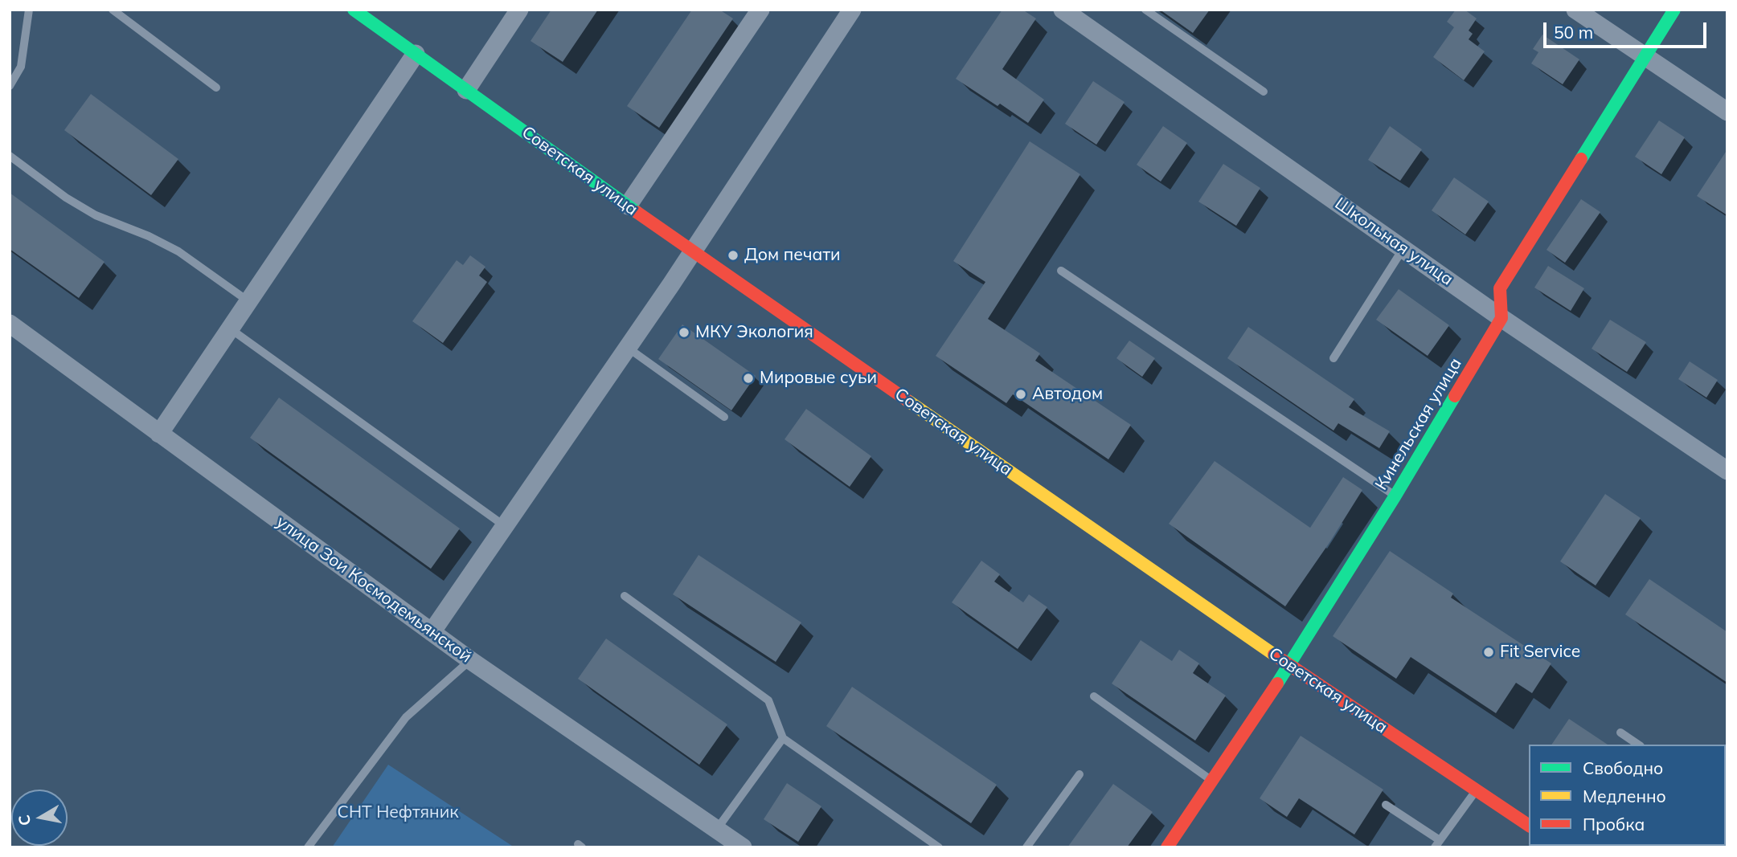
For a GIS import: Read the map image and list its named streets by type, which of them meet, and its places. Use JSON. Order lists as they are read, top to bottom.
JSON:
{
  "streets": {
    "street": [
      "Советская улица",
      "Школьная улица",
      "Кинельская улица",
      "улица Зои Космодемьянской"
    ]
  },
  "crossings": [
    ["Советская улица", "Кинельская улица"],
    ["Школьная улица", "Кинельская улица"]
  ],
  "parks": ["СНТ Нефтяник"],
  "places": [
    "Дом печати",
    "МКУ Экология",
    "Мировые суьи",
    "Автодом",
    "Fit Service"
  ],
  "legend": ["Свободно", "Медленно", "Пробка"],
  "scale_bar": "50 m",
  "north": "left"
}
